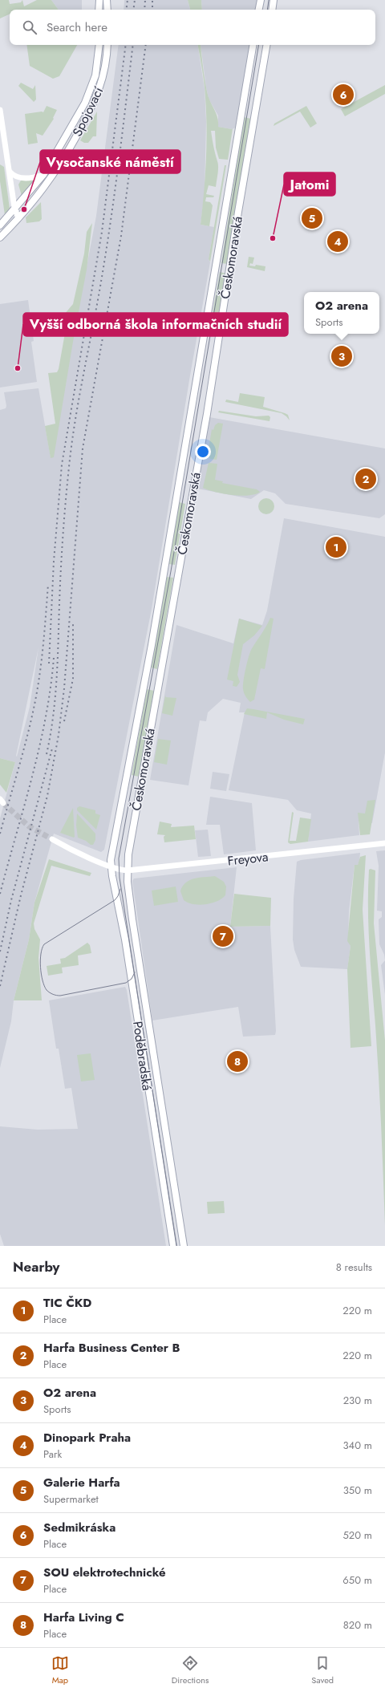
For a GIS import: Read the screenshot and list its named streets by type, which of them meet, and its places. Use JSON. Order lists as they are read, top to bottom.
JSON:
{
  "streets": {
    "main road": [
      "Spojovací",
      "Českomoravská",
      "Freyova",
      "Poděbradská"
    ]
  },
  "crossings": [
    ["Českomoravská", "Freyova"],
    ["Českomoravská", "Poděbradská"],
    ["Freyova", "Poděbradská"]
  ],
  "places": ["Vysočanské náměstí", "Jatomi", "Vyšší odborná škola informačních studií"],
  "page": {
    "search": "Search here",
    "pins": [
      "6",
      "5",
      "4",
      "3",
      "2",
      "1",
      "7",
      "8"
    ],
    "popup": ["O2 arena", "Sports"],
    "heading": ["Nearby", "8 results"],
    "list": [
      {
        "mark": "1",
        "name": "TIC ČKD",
        "note": "Place",
        "value": "220 m"
      },
      {
        "mark": "2",
        "name": "Harfa Business Center B",
        "note": "Place",
        "value": "220 m"
      },
      {
        "mark": "3",
        "name": "O2 arena",
        "note": "Sports",
        "value": "230 m"
      },
      {
        "mark": "4",
        "name": "Dinopark Praha",
        "note": "Park",
        "value": "340 m"
      },
      {
        "mark": "5",
        "name": "Galerie Harfa",
        "note": "Supermarket",
        "value": "350 m"
      },
      {
        "mark": "6",
        "name": "Sedmikráska",
        "note": "Place",
        "value": "520 m"
      },
      {
        "mark": "7",
        "name": "SOU elektrotechnické",
        "note": "Place",
        "value": "650 m"
      },
      {
        "mark": "8",
        "name": "Harfa Living C",
        "note": "Place",
        "value": "820 m"
      }
    ],
    "nav": ["Map", "Directions", "Saved"]
  }
}
